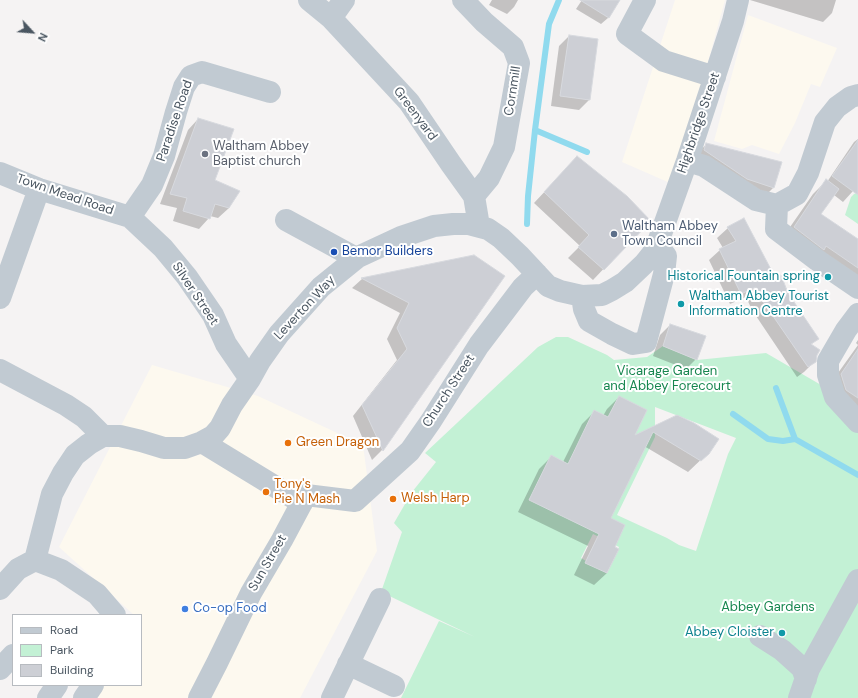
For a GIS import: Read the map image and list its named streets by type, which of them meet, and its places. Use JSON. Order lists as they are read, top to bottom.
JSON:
{
  "streets": {
    "street": [
      "Cornmill",
      "Greenyard",
      "Paradise Road",
      "Highbridge Street",
      "Town Mead Road",
      "Silver Street",
      "Leverton Way",
      "Church Street",
      "Sun Street"
    ]
  },
  "crossings": [
    ["Cornmill", "Greenyard"],
    ["Greenyard", "Leverton Way"],
    ["Paradise Road", "Town Mead Road"],
    ["Paradise Road", "Silver Street"],
    ["Highbridge Street", "Leverton Way"],
    ["Town Mead Road", "Silver Street"],
    ["Silver Street", "Leverton Way"],
    ["Leverton Way", "Church Street"],
    ["Church Street", "Sun Street"]
  ],
  "parks": ["Vicarage Garden and Abbey Forecourt", "Abbey Gardens"],
  "places": [
    "Waltham Abbey Baptist church",
    "Waltham Abbey Town Council",
    "Bemor Builders",
    "Historical Fountain spring",
    "Waltham Abbey Tourist Information Centre",
    "Green Dragon",
    "Tony's Pie N Mash",
    "Welsh Harp",
    "Co-op Food",
    "Abbey Cloister"
  ],
  "legend": ["Road", "Park", "Building"],
  "north": "bottom right"
}
